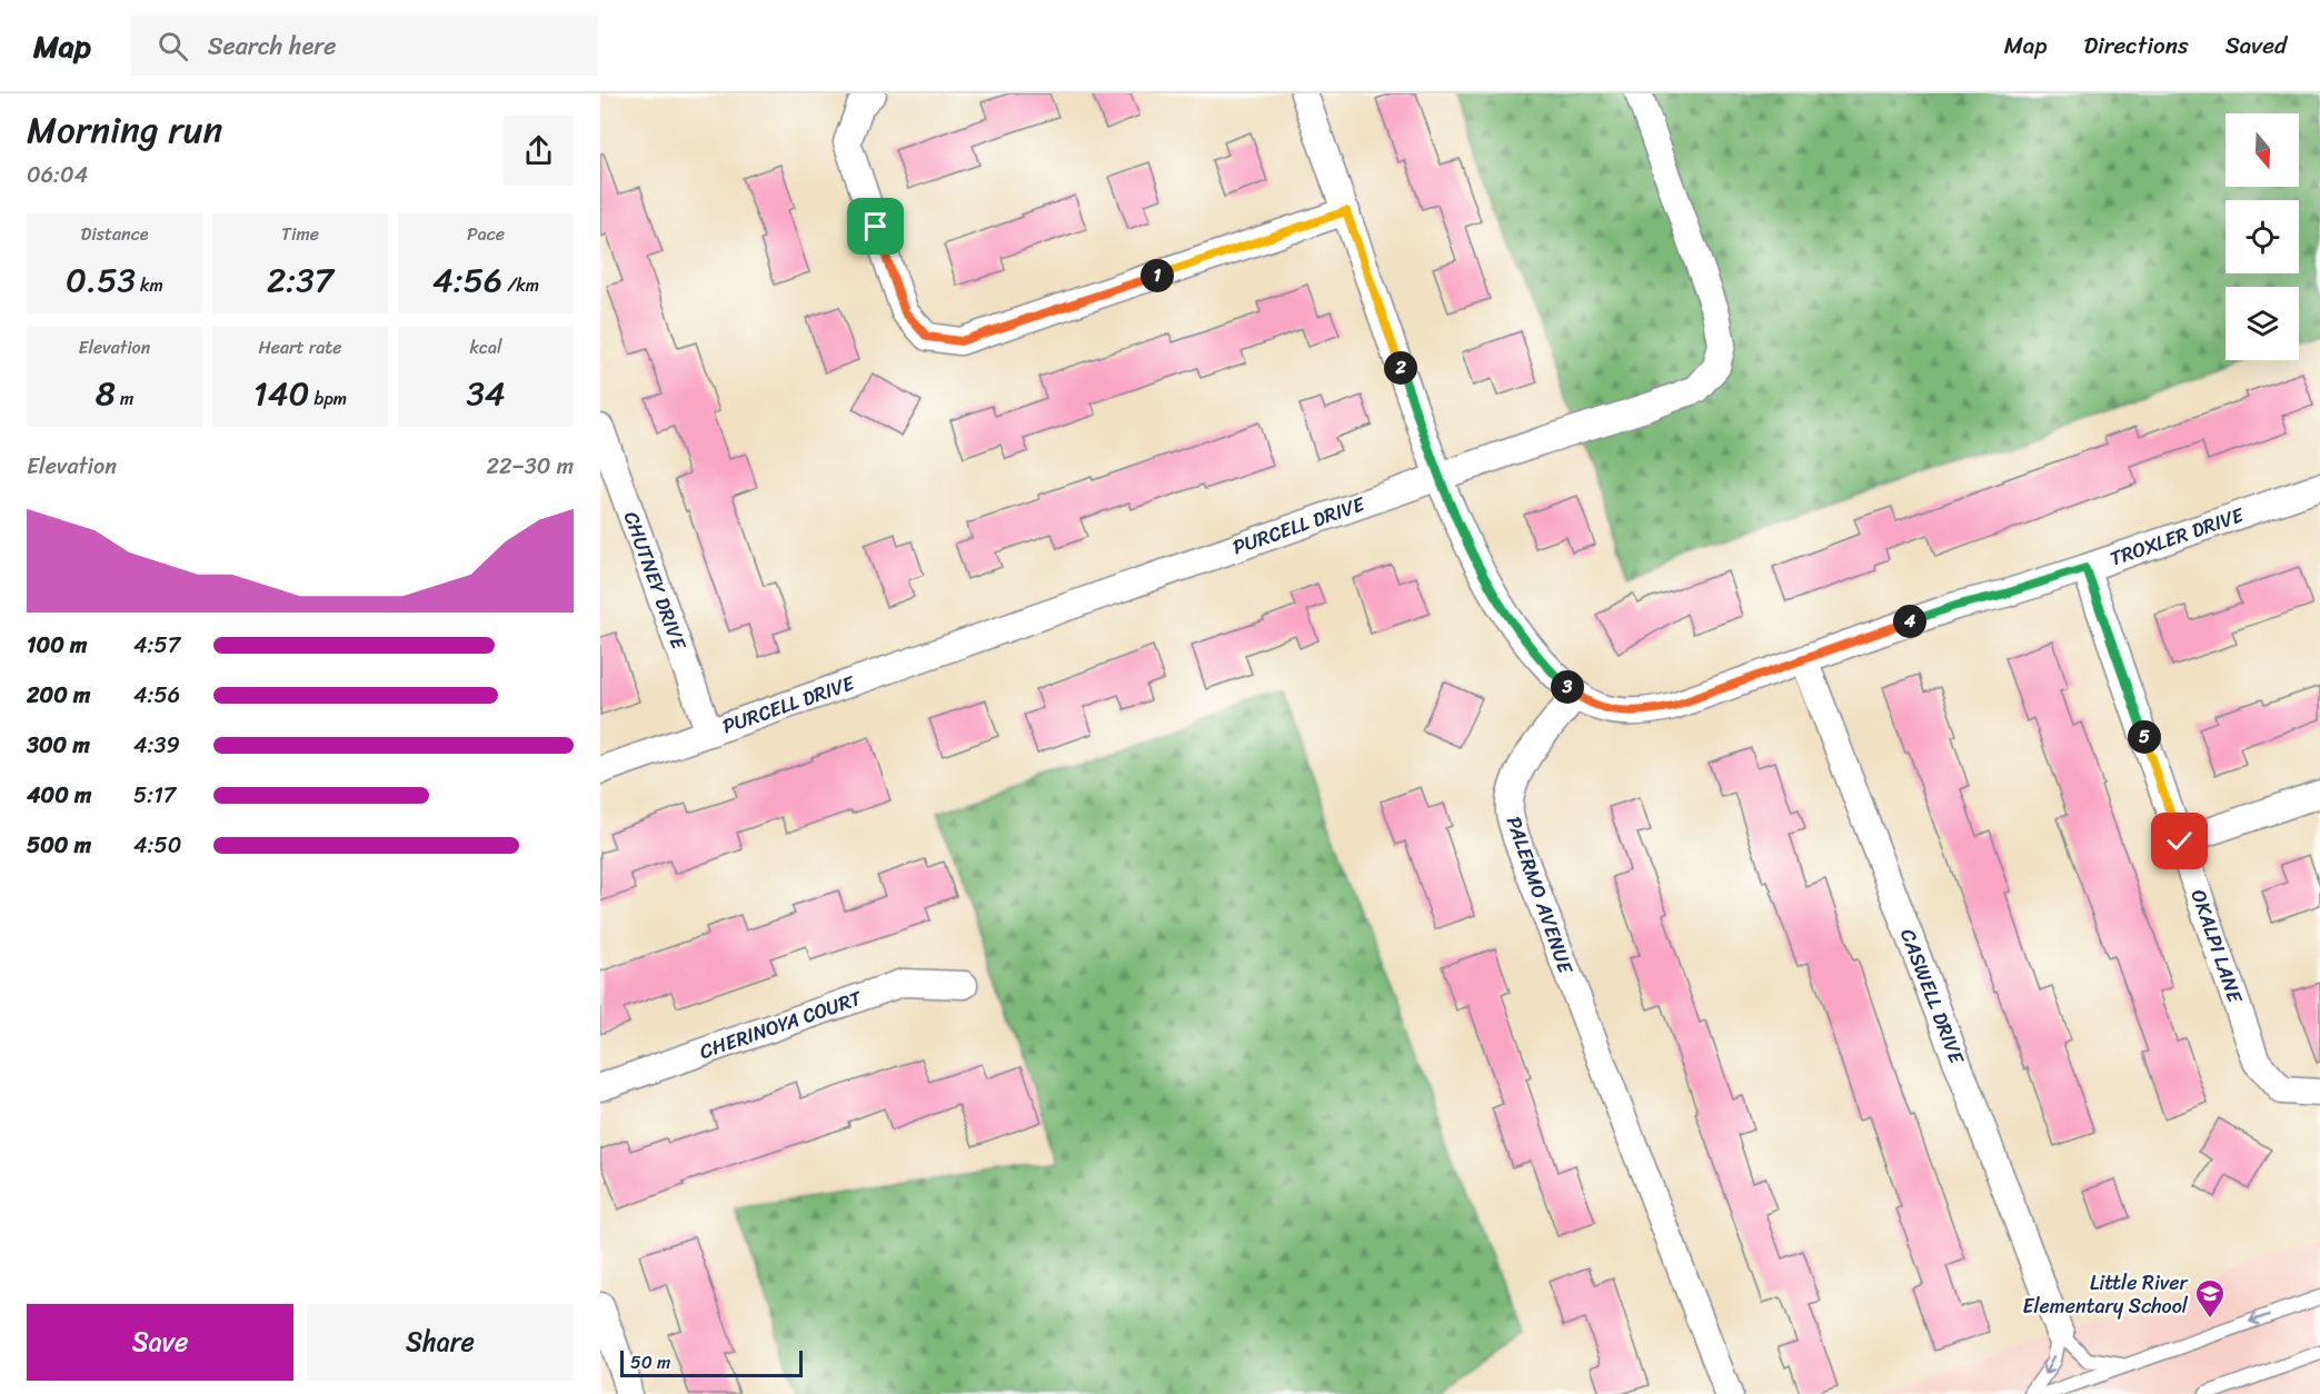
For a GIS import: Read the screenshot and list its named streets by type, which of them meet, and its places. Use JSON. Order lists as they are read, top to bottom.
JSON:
{
  "streets": {
    "street": [
      "PURCELL DRIVE",
      "TROXLER DRIVE",
      "CHUTNEY DRIVE",
      "PALERMO AVENUE",
      "OKALPI LANE",
      "CASWELL DRIVE",
      "CHERINOYA COURT"
    ]
  },
  "crossings": [
    ["PURCELL DRIVE", "CHUTNEY DRIVE"],
    ["TROXLER DRIVE", "PALERMO AVENUE"],
    ["TROXLER DRIVE", "OKALPI LANE"],
    ["TROXLER DRIVE", "CASWELL DRIVE"]
  ],
  "places": {
    "school or university": ["Little River Elementary School"]
  },
  "scale_bar": "50 m",
  "north": "bottom",
  "page": {
    "header": "Map",
    "search": "Search here",
    "nav": ["Map", "Directions", "Saved"],
    "heading": ["Morning run", "06:04"],
    "stats": [
      ["Distance", "0.53 km"],
      ["Time", "2:37"],
      ["Pace", "4:56 /km"],
      ["Elevation", "8 m"],
      ["Heart rate", "140 bpm"],
      ["kcal", "34"]
    ],
    "pins": [
      "1",
      "2",
      "4",
      "3",
      "5"
    ],
    "chart": ["Elevation", "22–30 m"],
    "list": [
      {
        "name": "100 m",
        "note": "4:57"
      },
      {
        "name": "200 m",
        "note": "4:56"
      },
      {
        "name": "300 m",
        "note": "4:39"
      },
      {
        "name": "400 m",
        "note": "5:17"
      },
      {
        "name": "500 m",
        "note": "4:50"
      }
    ],
    "buttons": ["Save", "Share"],
    "scale": "50 m"
  }
}
